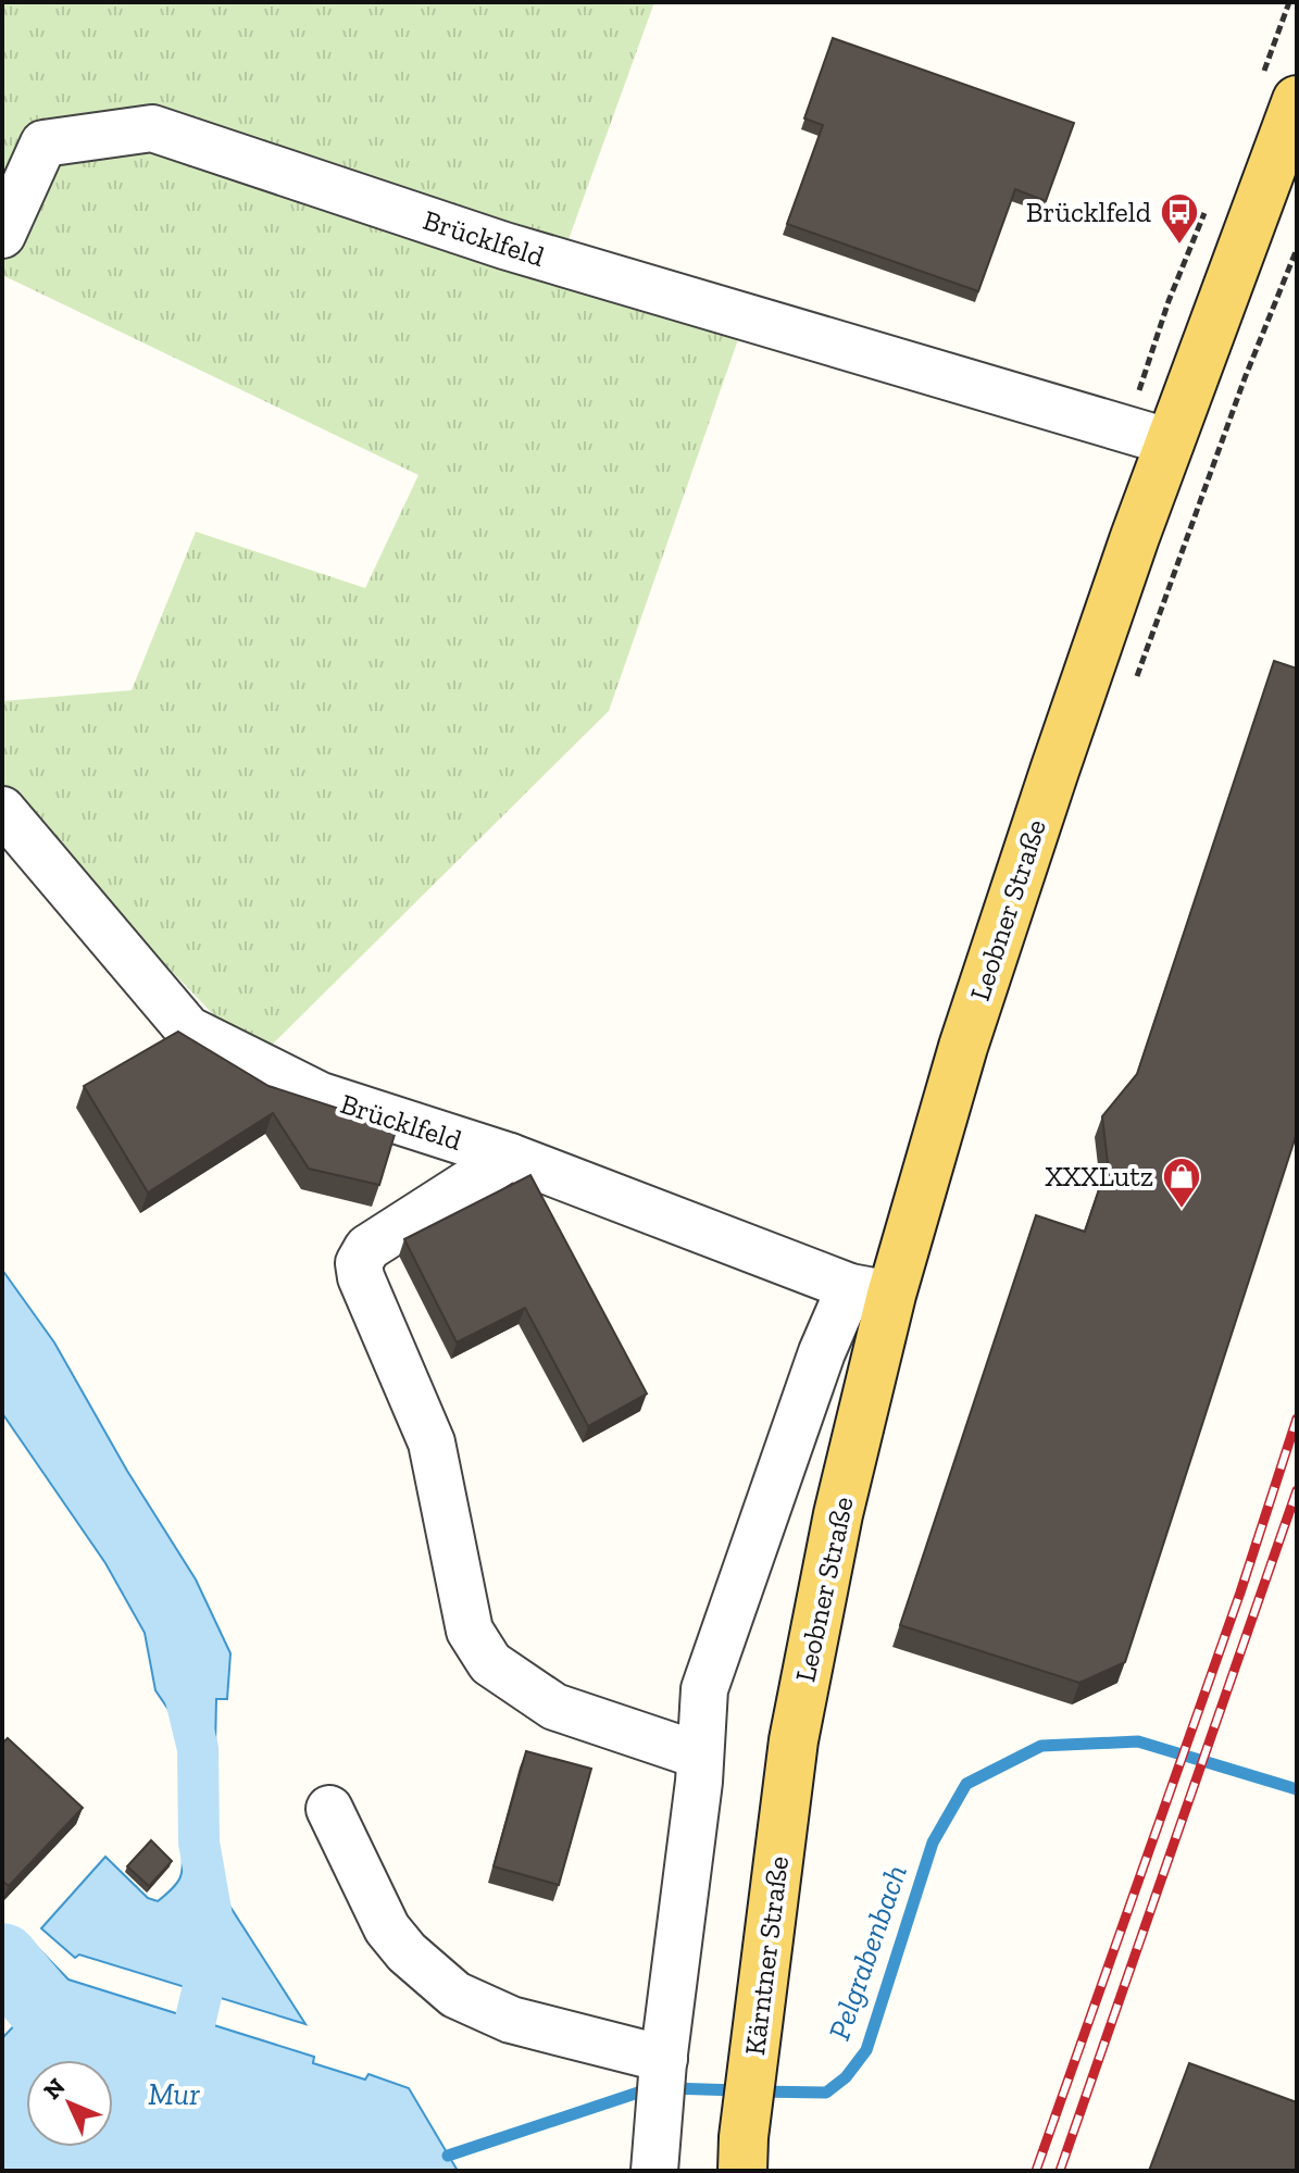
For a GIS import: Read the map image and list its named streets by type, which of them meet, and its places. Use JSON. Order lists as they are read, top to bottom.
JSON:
{
  "streets": {
    "main road": ["Leobner Straße", "Kärntner Straße"],
    "street": ["Brücklfeld"]
  },
  "crossings": [
    ["Brücklfeld", "Leobner Straße"],
    ["Leobner Straße", "Kärntner Straße"]
  ],
  "water": ["Pelgrabenbach", "Mur"],
  "places": {
    "bus stop": ["Brücklfeld"],
    "shop": ["XXXLutz"]
  },
  "north": "top left"
}
